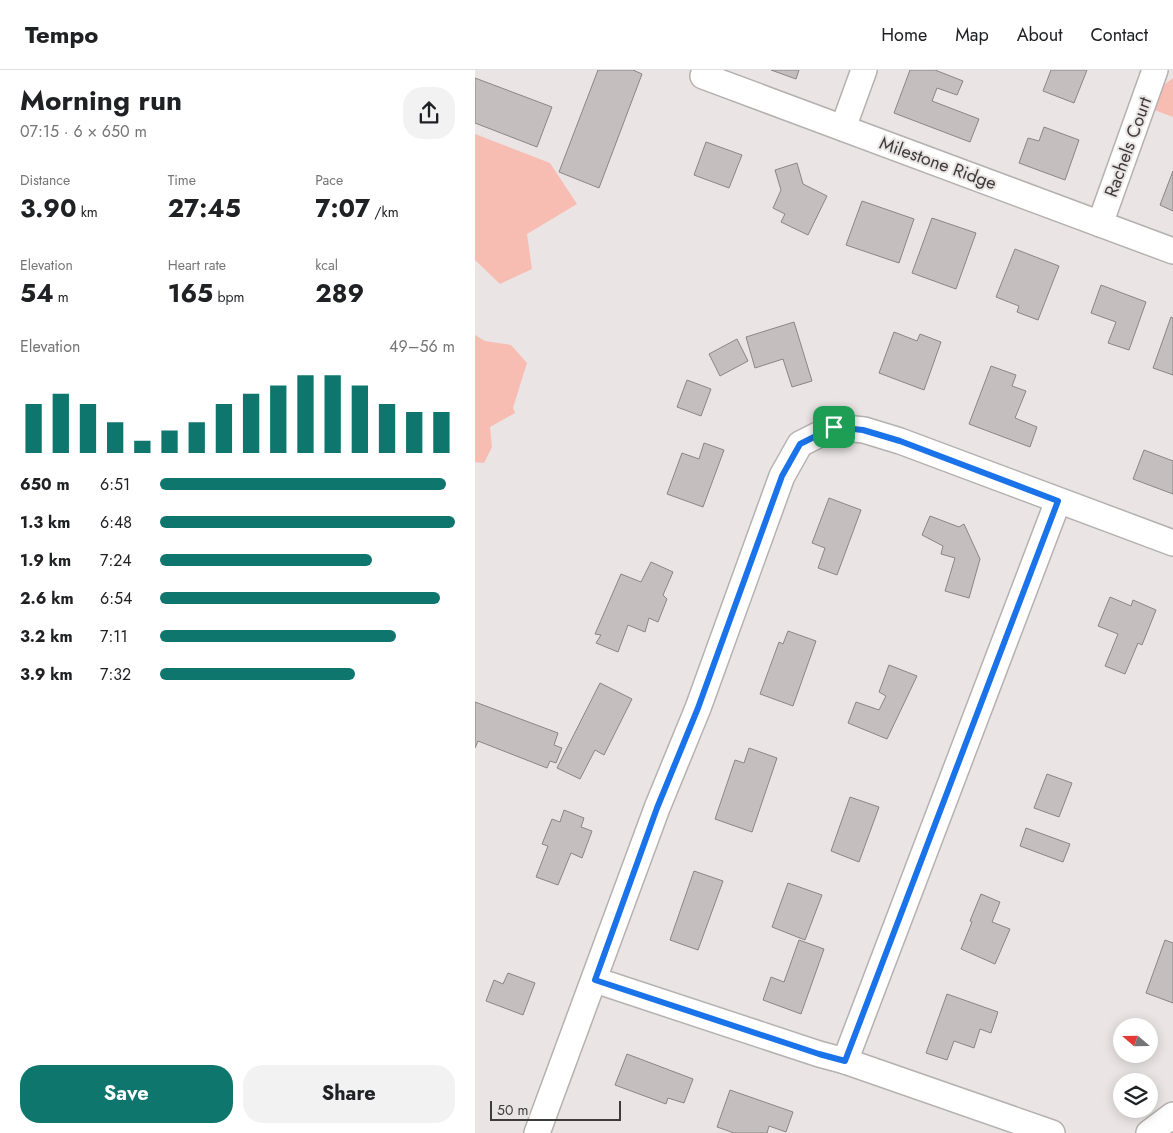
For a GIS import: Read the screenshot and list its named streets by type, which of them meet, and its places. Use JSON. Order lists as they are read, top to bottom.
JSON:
{
  "streets": {
    "street": ["Rachels Court", "Milestone Ridge"]
  },
  "crossings": [
    ["Rachels Court", "Milestone Ridge"]
  ],
  "scale_bar": "50 m",
  "north": "left",
  "page": {
    "header": "Tempo",
    "nav": [
      "Home",
      "Map",
      "About",
      "Contact"
    ],
    "heading": ["Morning run", "07:15 · 6 × 650 m"],
    "stats": [
      ["Distance", "3.90 km"],
      ["Time", "27:45"],
      ["Pace", "7:07 /km"],
      ["Elevation", "54 m"],
      ["Heart rate", "165 bpm"],
      ["kcal", "289"]
    ],
    "chart": ["Elevation", "49–56 m"],
    "list": [
      {
        "name": "650 m",
        "note": "6:51"
      },
      {
        "name": "1.3 km",
        "note": "6:48"
      },
      {
        "name": "1.9 km",
        "note": "7:24"
      },
      {
        "name": "2.6 km",
        "note": "6:54"
      },
      {
        "name": "3.2 km",
        "note": "7:11"
      },
      {
        "name": "3.9 km",
        "note": "7:32"
      }
    ],
    "buttons": ["Save", "Share"],
    "scale": "50 m"
  }
}
